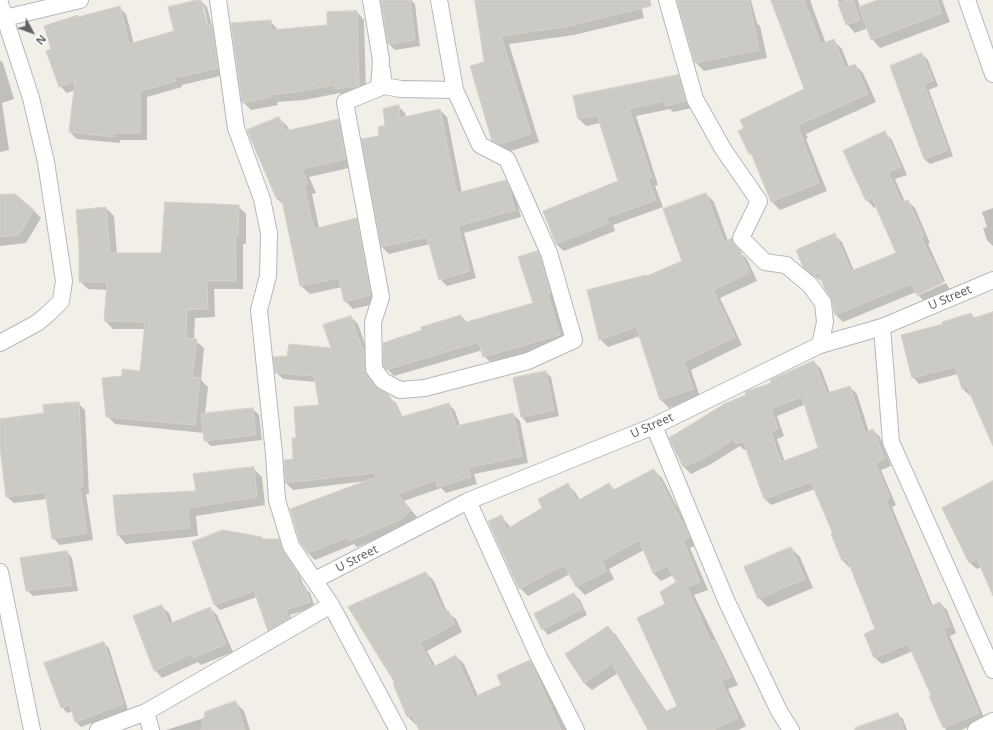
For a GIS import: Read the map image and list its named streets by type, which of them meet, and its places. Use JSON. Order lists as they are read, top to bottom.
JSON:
{
  "streets": {
    "street": ["U Street"]
  },
  "north": "bottom right"
}
